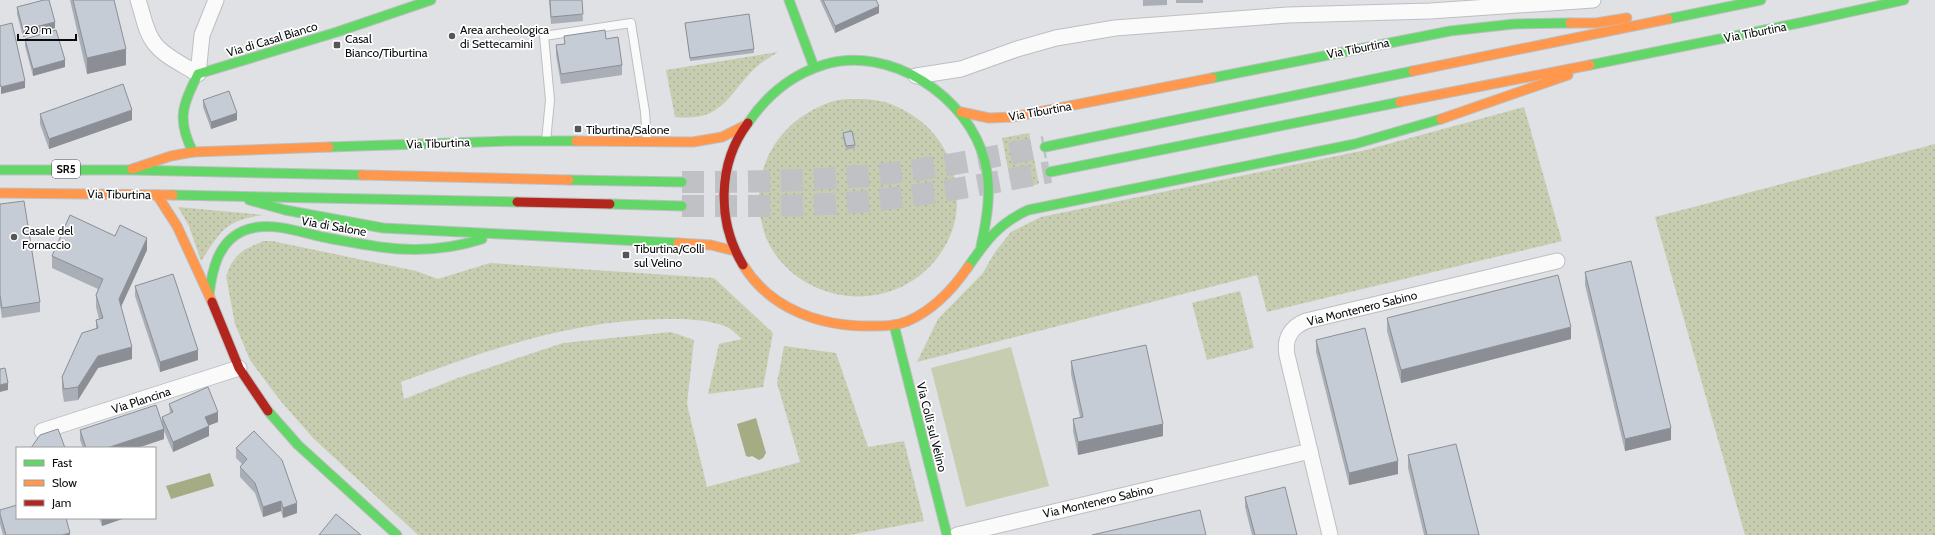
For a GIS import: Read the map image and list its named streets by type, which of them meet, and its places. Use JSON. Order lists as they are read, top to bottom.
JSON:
{
  "streets": {
    "street": [
      "Via Tiburtina",
      "Via di Casal Bianco",
      "SR5",
      "Via di Salone",
      "Via Montenero Sabino",
      "Via Plancina",
      "Via Colli sul Velino"
    ]
  },
  "crossings": [
    ["Via Tiburtina", "Via di Salone"],
    ["Via Tiburtina", "Via Colli sul Velino"]
  ],
  "places": {
    "other": ["Area archeologica di Settecamini", "Casale del Fornaccio"],
    "transit": ["Casal Bianco/Tiburtina", "Tiburtina/Salone", "Tiburtina/Colli sul Velino"]
  },
  "legend": ["Fast", "Slow", "Jam"],
  "scale_bar": "20 m"
}
